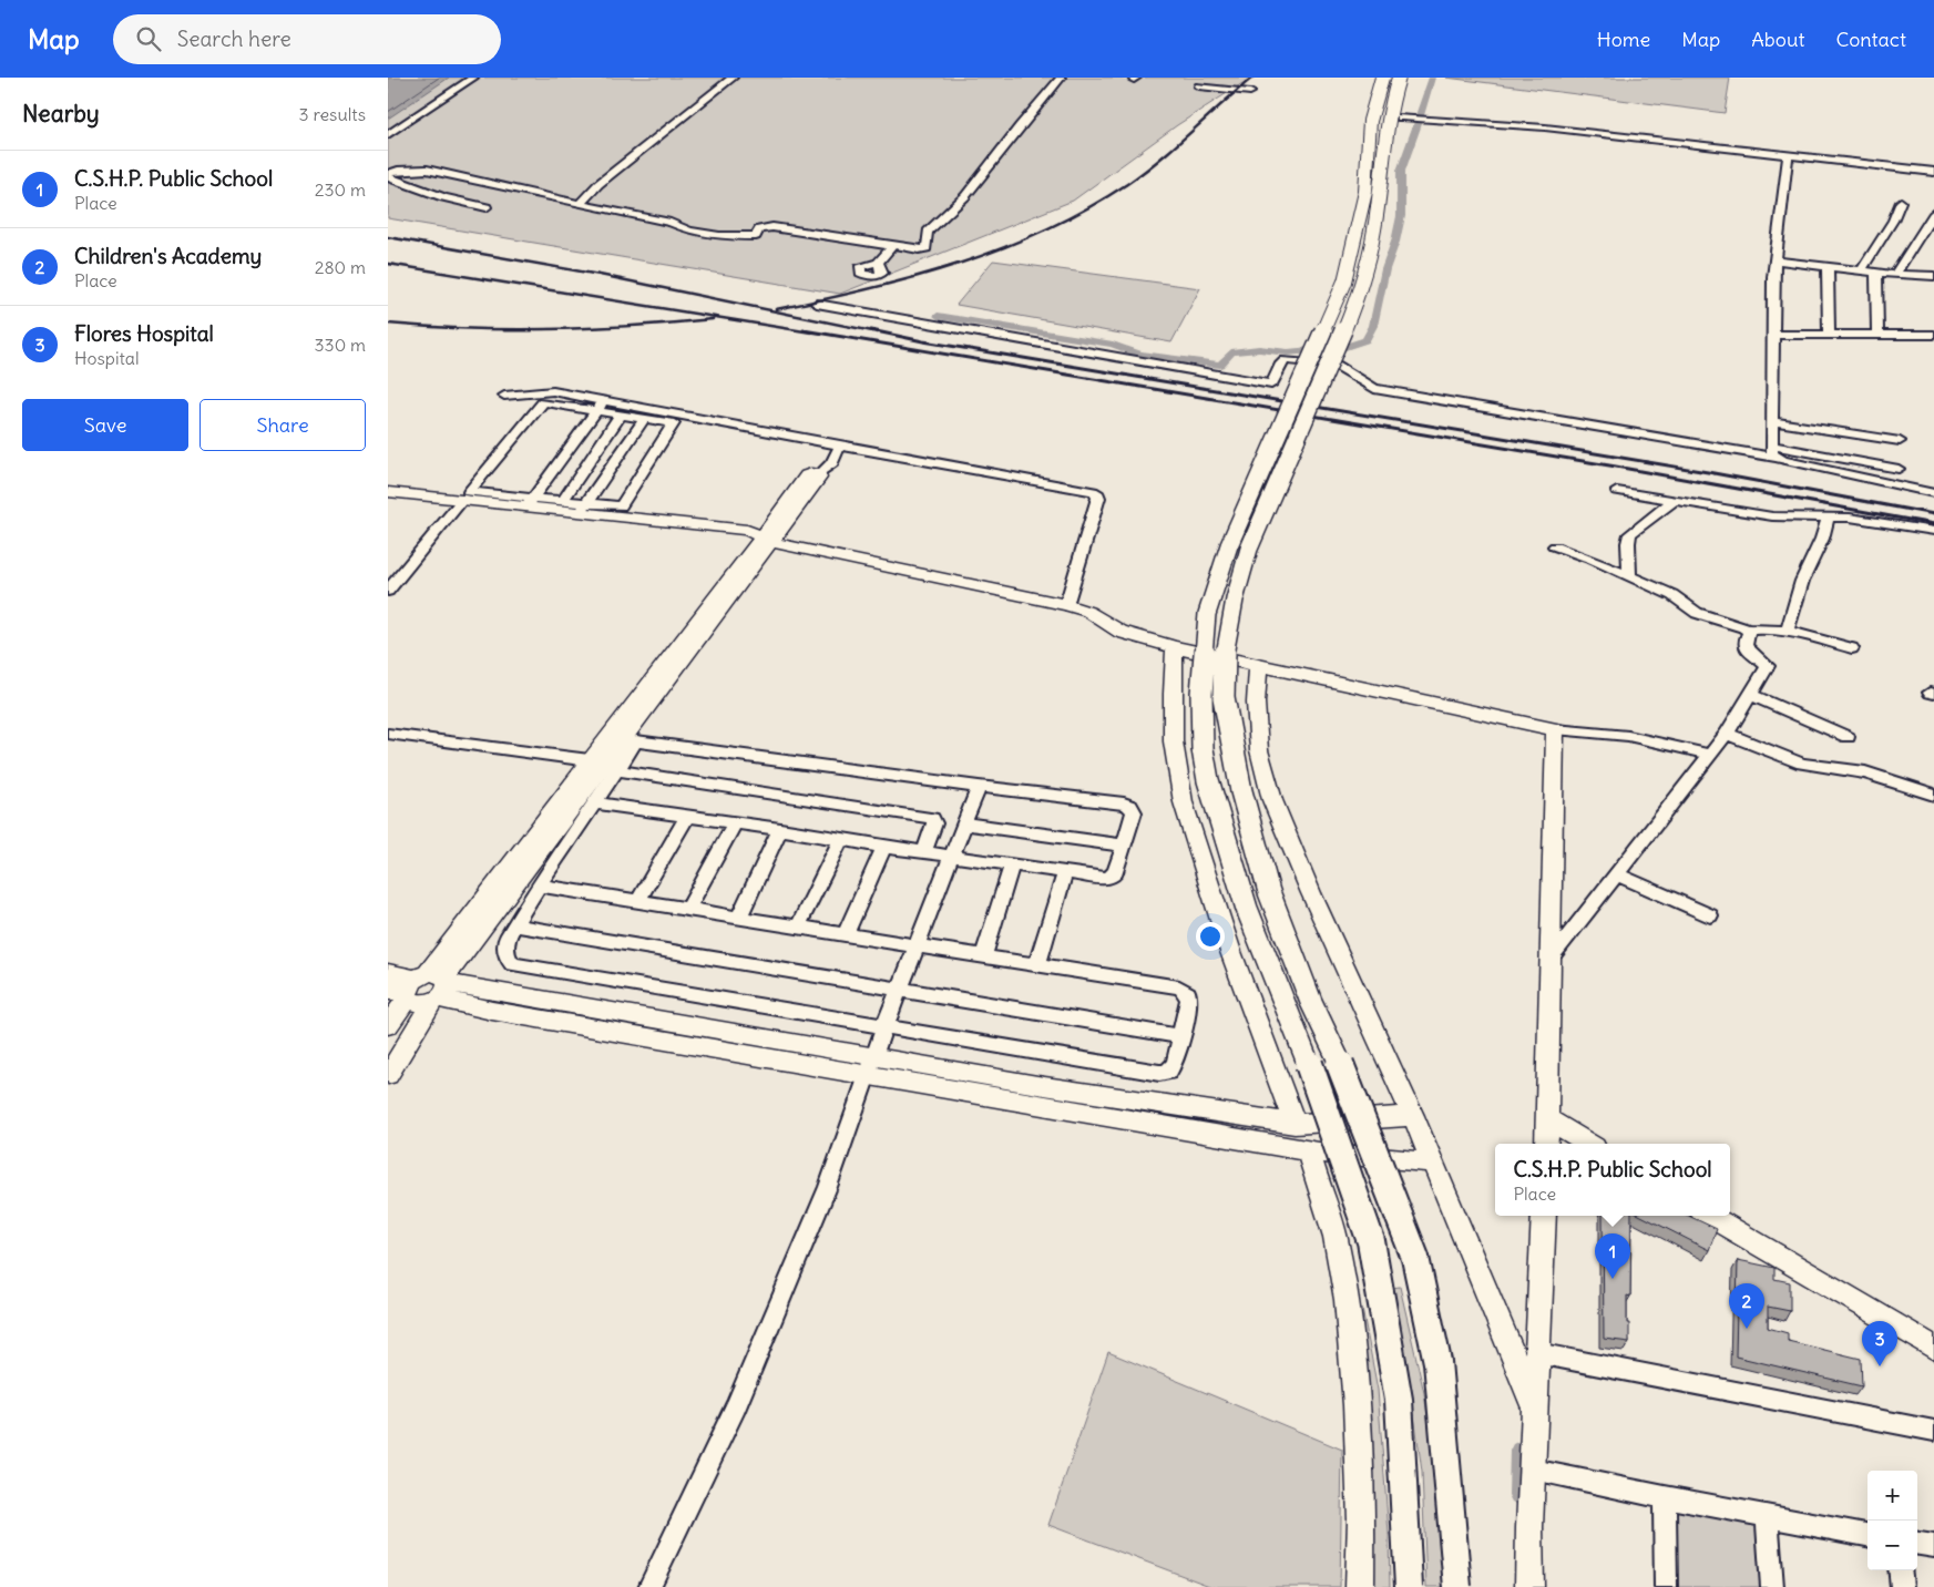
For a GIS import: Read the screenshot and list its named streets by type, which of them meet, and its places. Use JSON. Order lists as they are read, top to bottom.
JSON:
{
  "page": {
    "header": "Map",
    "search": "Search here",
    "nav": [
      "Home",
      "Map",
      "About",
      "Contact"
    ],
    "heading": ["Nearby", "3 results"],
    "list": [
      {
        "mark": "1",
        "name": "C.S.H.P. Public School",
        "note": "Place",
        "value": "230 m"
      },
      {
        "mark": "2",
        "name": "Children's Academy",
        "note": "Place",
        "value": "280 m"
      },
      {
        "mark": "3",
        "name": "Flores Hospital",
        "note": "Hospital",
        "value": "330 m"
      }
    ],
    "buttons": ["Save", "Share"],
    "popup": ["C.S.H.P. Public School", "Place"],
    "pins": ["1", "2", "3"],
    "map_buttons": ["+", "−"]
  }
}
